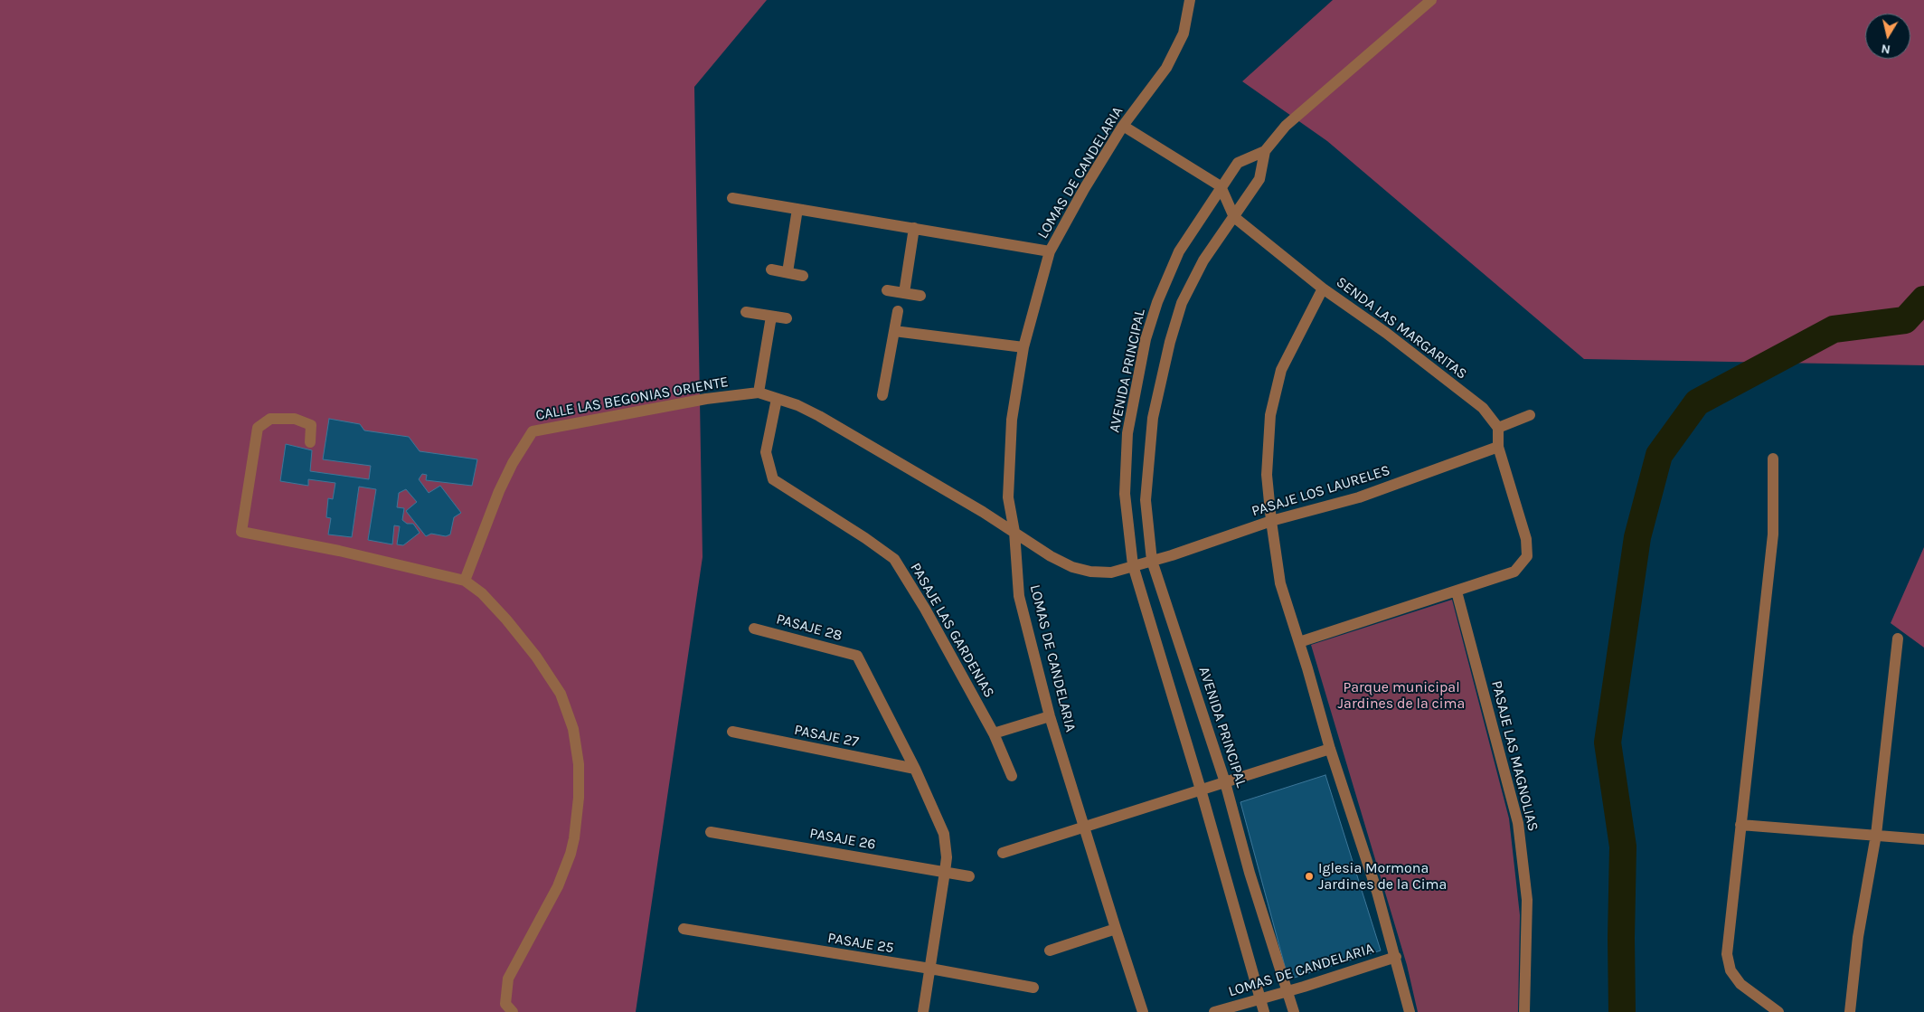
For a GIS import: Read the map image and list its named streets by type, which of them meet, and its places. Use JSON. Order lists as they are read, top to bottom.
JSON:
{
  "streets": {
    "street": [
      "LOMAS DE CANDELARIA",
      "SENDA LAS MARGARITAS",
      "AVENIDA PRINCIPAL",
      "CALLE LAS BEGONIAS ORIENTE",
      "PASAJE LOS LAURELES",
      "PASAJE 28",
      "PASAJE LAS GARDENIAS",
      "PASAJE 27",
      "PASAJE LAS MAGNOLIAS",
      "PASAJE 26",
      "PASAJE 25"
    ]
  },
  "crossings": [
    ["LOMAS DE CANDELARIA", "SENDA LAS MARGARITAS"],
    ["LOMAS DE CANDELARIA", "AVENIDA PRINCIPAL"],
    ["LOMAS DE CANDELARIA", "CALLE LAS BEGONIAS ORIENTE"],
    ["SENDA LAS MARGARITAS", "PASAJE LOS LAURELES"],
    ["AVENIDA PRINCIPAL", "CALLE LAS BEGONIAS ORIENTE"],
    ["AVENIDA PRINCIPAL", "PASAJE LOS LAURELES"],
    ["CALLE LAS BEGONIAS ORIENTE", "PASAJE LOS LAURELES"],
    ["CALLE LAS BEGONIAS ORIENTE", "PASAJE LAS GARDENIAS"],
    ["PASAJE 28", "PASAJE 27"]
  ],
  "parks": ["Parque municipal Jardines de la cima"],
  "places": ["Iglesia Mormona Jardines de la Cima"],
  "north": "bottom"
}
